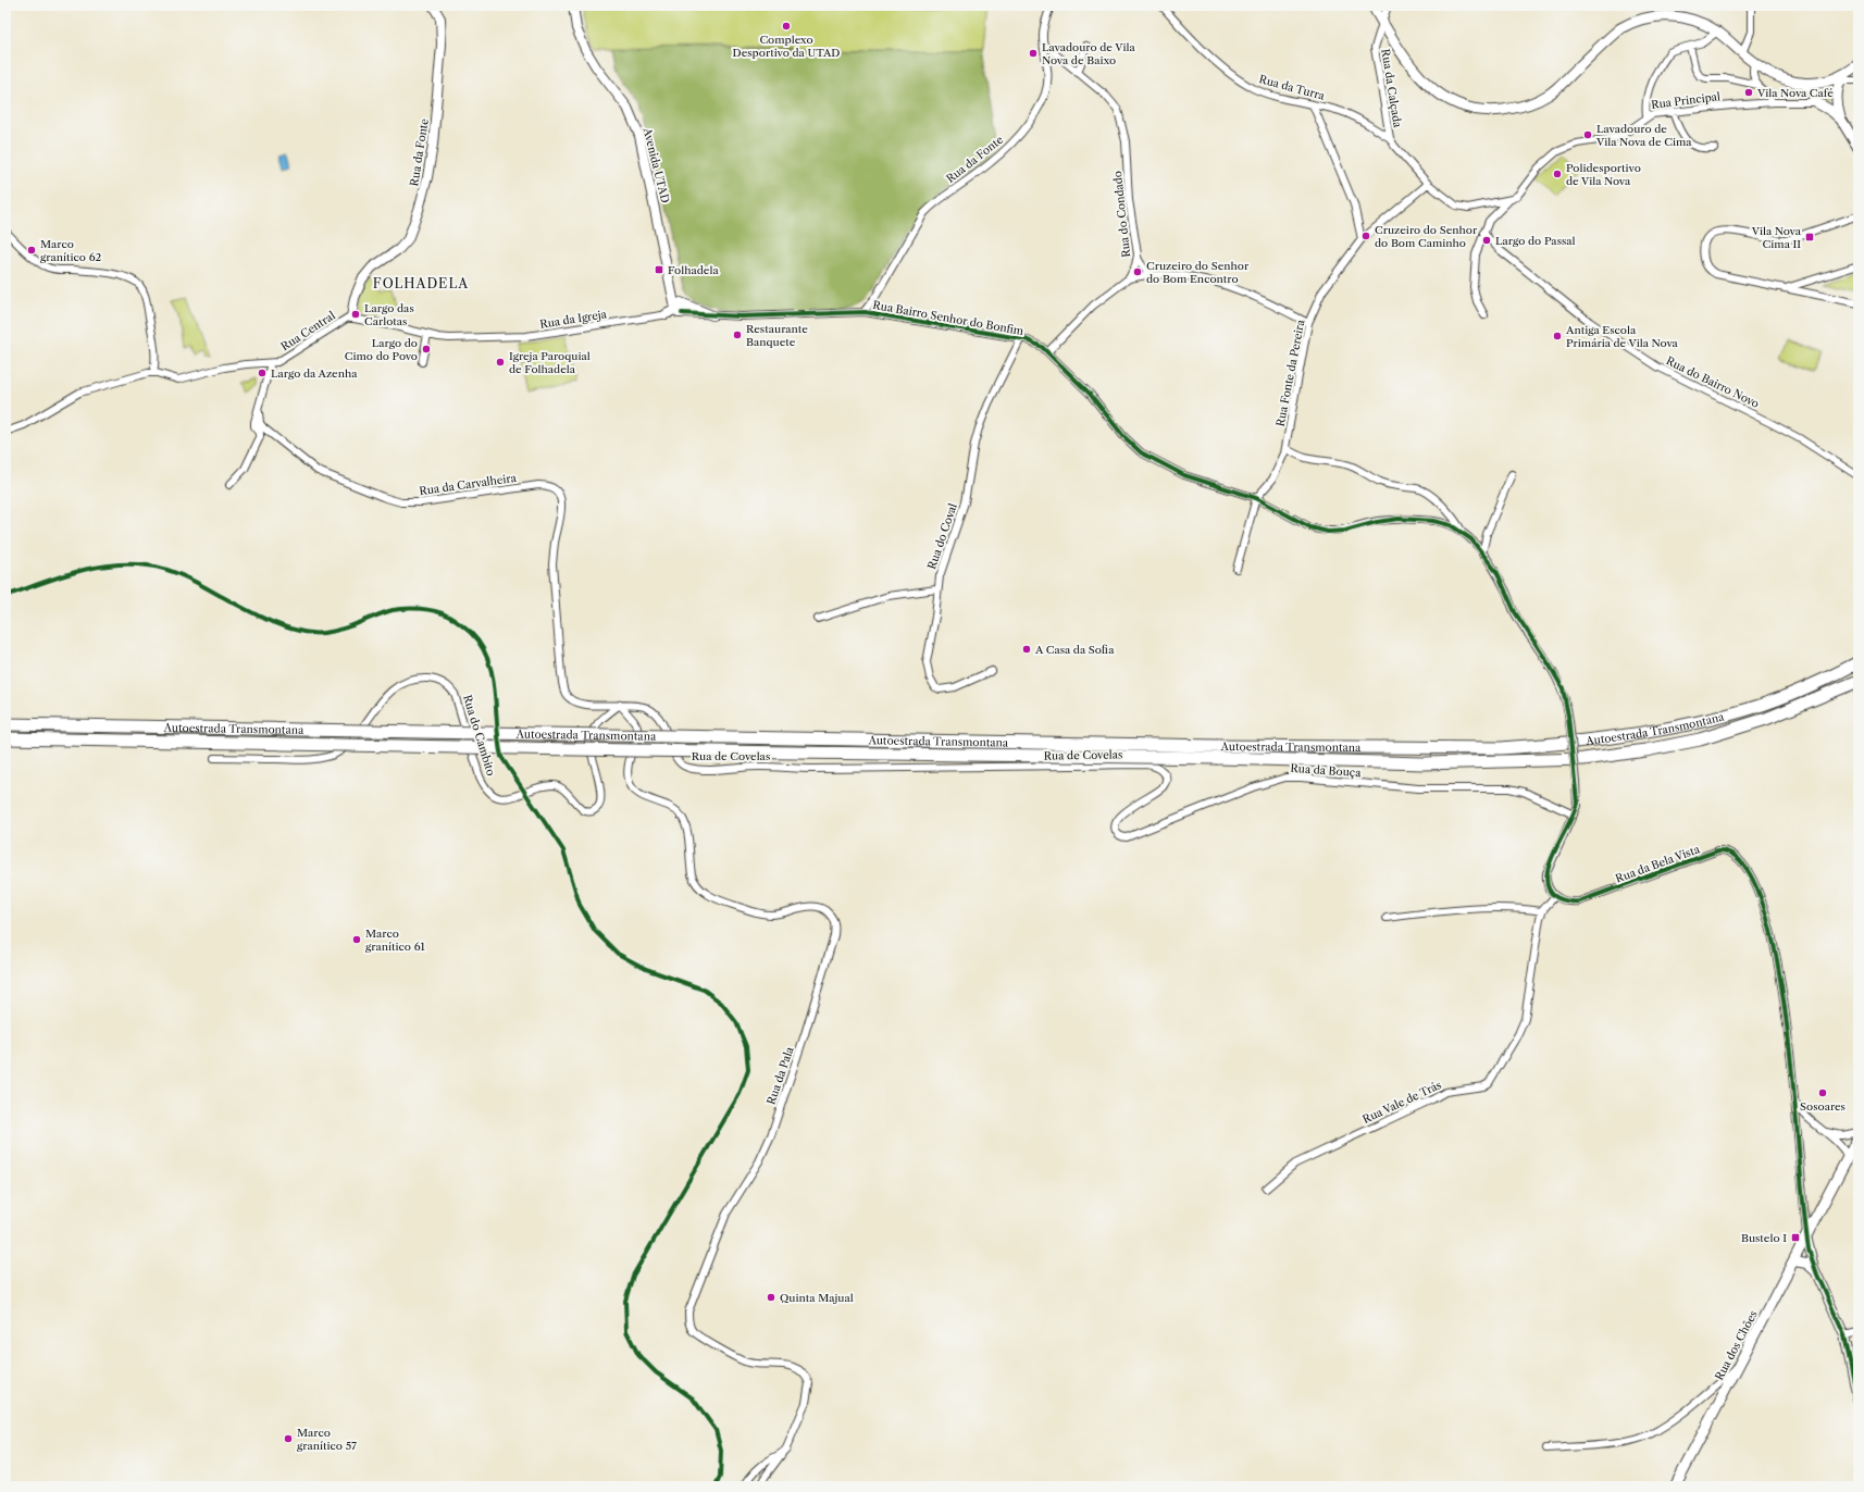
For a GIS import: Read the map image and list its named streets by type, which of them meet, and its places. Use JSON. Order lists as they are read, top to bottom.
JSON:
{
  "streets": {
    "highway": ["Autoestrada Transmontana"],
    "main road": ["Rua dos Chões"],
    "street": [
      "Rua da Turra",
      "Rua da Calçada",
      "Rua Principal",
      "Rua da Fonte",
      "Avenida UTAD",
      "Rua do Condado",
      "Rua Bairro Senhor do Bonfim",
      "Rua da Igreja",
      "Rua Central",
      "Rua Fonte da Pereira",
      "Rua do Bairro Novo",
      "Rua da Carvalheira",
      "Rua do Coval",
      "Rua do Cambito",
      "Rua de Covelas",
      "Rua da Bouça",
      "Rua da Bela Vista",
      "Rua da Pala",
      "Rua Vale de Trás"
    ]
  },
  "crossings": [
    ["Rua da Turra", "Rua da Calçada"],
    ["Rua da Calçada", "Rua Principal"],
    ["Rua da Calçada", "Rua Fonte da Pereira"],
    ["Rua Principal", "Rua do Bairro Novo"],
    ["Rua da Fonte", "Rua do Condado"],
    ["Rua da Fonte", "Rua Bairro Senhor do Bonfim"],
    ["Rua da Fonte", "Rua Central"],
    ["Rua do Condado", "Rua Bairro Senhor do Bonfim"],
    ["Rua Bairro Senhor do Bonfim", "Rua Fonte da Pereira"],
    ["Rua Bairro Senhor do Bonfim", "Rua do Coval"],
    ["Rua da Igreja", "Rua Central"],
    ["Rua da Carvalheira", "Rua de Covelas"],
    ["Rua do Cambito", "Rua de Covelas"],
    ["Rua do Cambito", "Rua da Pala"],
    ["Rua de Covelas", "Rua da Bouça"],
    ["Rua de Covelas", "Rua da Pala"],
    ["Rua da Bela Vista", "Rua Vale de Trás"],
    ["Rua da Bela Vista", "Rua dos Chões"]
  ],
  "districts": ["FOLHADELA"],
  "places": {
    "other": [
      "Complexo Desportivo da UTAD",
      "Lavadouro de Vila Nova de Baixo",
      "Vila Nova Café",
      "Lavadouro de Vila Nova de Cima",
      "Polidesportivo de Vila Nova",
      "Cruzeiro do Senhor do Bom Caminho",
      "Largo do Passal",
      "Marco granítico 62",
      "Cruzeiro do Senhor do Bom Encontro",
      "Largo das Carlotas",
      "Restaurante Banquete",
      "Antiga Escola Primária de Vila Nova",
      "Largo do Cimo do Povo",
      "Igreja Paroquial de Folhadela",
      "Largo da Azenha",
      "A Casa da Sofia",
      "Marco granítico 61",
      "Sosoares",
      "Quinta Majual",
      "Marco granítico 57"
    ],
    "transit": ["Vila Nova Cima II", "Folhadela", "Bustelo I"]
  }
}
